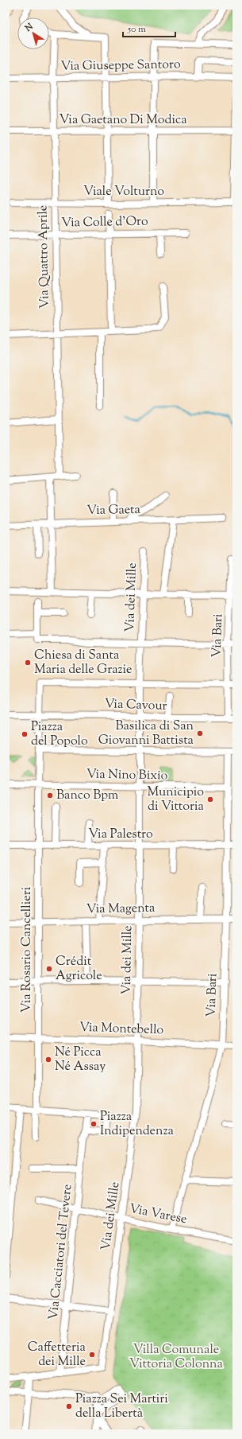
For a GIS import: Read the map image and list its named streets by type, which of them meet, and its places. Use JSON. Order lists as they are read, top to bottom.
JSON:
{
  "streets": {
    "street": [
      "Via Giuseppe Santoro",
      "Via Gaetano Di Modica",
      "Viale Volturno",
      "Via Colle d'Oro",
      "Via Quattro Aprile",
      "Via Gaeta",
      "Via dei Mille",
      "Via Bari",
      "Via Cavour",
      "Via Nino Bixio",
      "Via Palestro",
      "Via Magenta",
      "Via Rosario Cancellieri",
      "Via Montebello",
      "Via Varese",
      "Via Cacciatori del Tevere"
    ]
  },
  "crossings": [
    ["Via Giuseppe Santoro", "Via Quattro Aprile"],
    ["Via Gaetano Di Modica", "Via Quattro Aprile"],
    ["Viale Volturno", "Via Quattro Aprile"],
    ["Via Colle d'Oro", "Via Quattro Aprile"],
    ["Via dei Mille", "Via Cavour"],
    ["Via dei Mille", "Via Nino Bixio"],
    ["Via dei Mille", "Via Palestro"],
    ["Via dei Mille", "Via Magenta"],
    ["Via dei Mille", "Via Rosario Cancellieri"],
    ["Via dei Mille", "Via Montebello"],
    ["Via dei Mille", "Via Varese"],
    ["Via dei Mille", "Via Cacciatori del Tevere"],
    ["Via Bari", "Via Cavour"],
    ["Via Bari", "Via Nino Bixio"],
    ["Via Bari", "Via Palestro"],
    ["Via Bari", "Via Magenta"],
    ["Via Bari", "Via Montebello"],
    ["Via Bari", "Via Varese"],
    ["Via Cavour", "Via Rosario Cancellieri"],
    ["Via Nino Bixio", "Via Rosario Cancellieri"],
    ["Via Palestro", "Via Rosario Cancellieri"],
    ["Via Magenta", "Via Rosario Cancellieri"],
    ["Via Rosario Cancellieri", "Via Montebello"],
    ["Via Varese", "Via Cacciatori del Tevere"]
  ],
  "parks": ["Villa Comunale Vittoria Colonna"],
  "places": [
    "Chiesa di Santa Maria delle Grazie",
    "Basilica di San Giovanni Battista",
    "Piazza del Popolo",
    "Banco Bpm",
    "Municipio di Vittoria",
    "Crédit Agricole",
    "Né Picca Né Assay",
    "Piazza Indipendenza",
    "Caffetteria dei Mille",
    "Piazza Sei Martiri della Libertà"
  ],
  "scale_bar": "50 m",
  "north": "top left"
}
